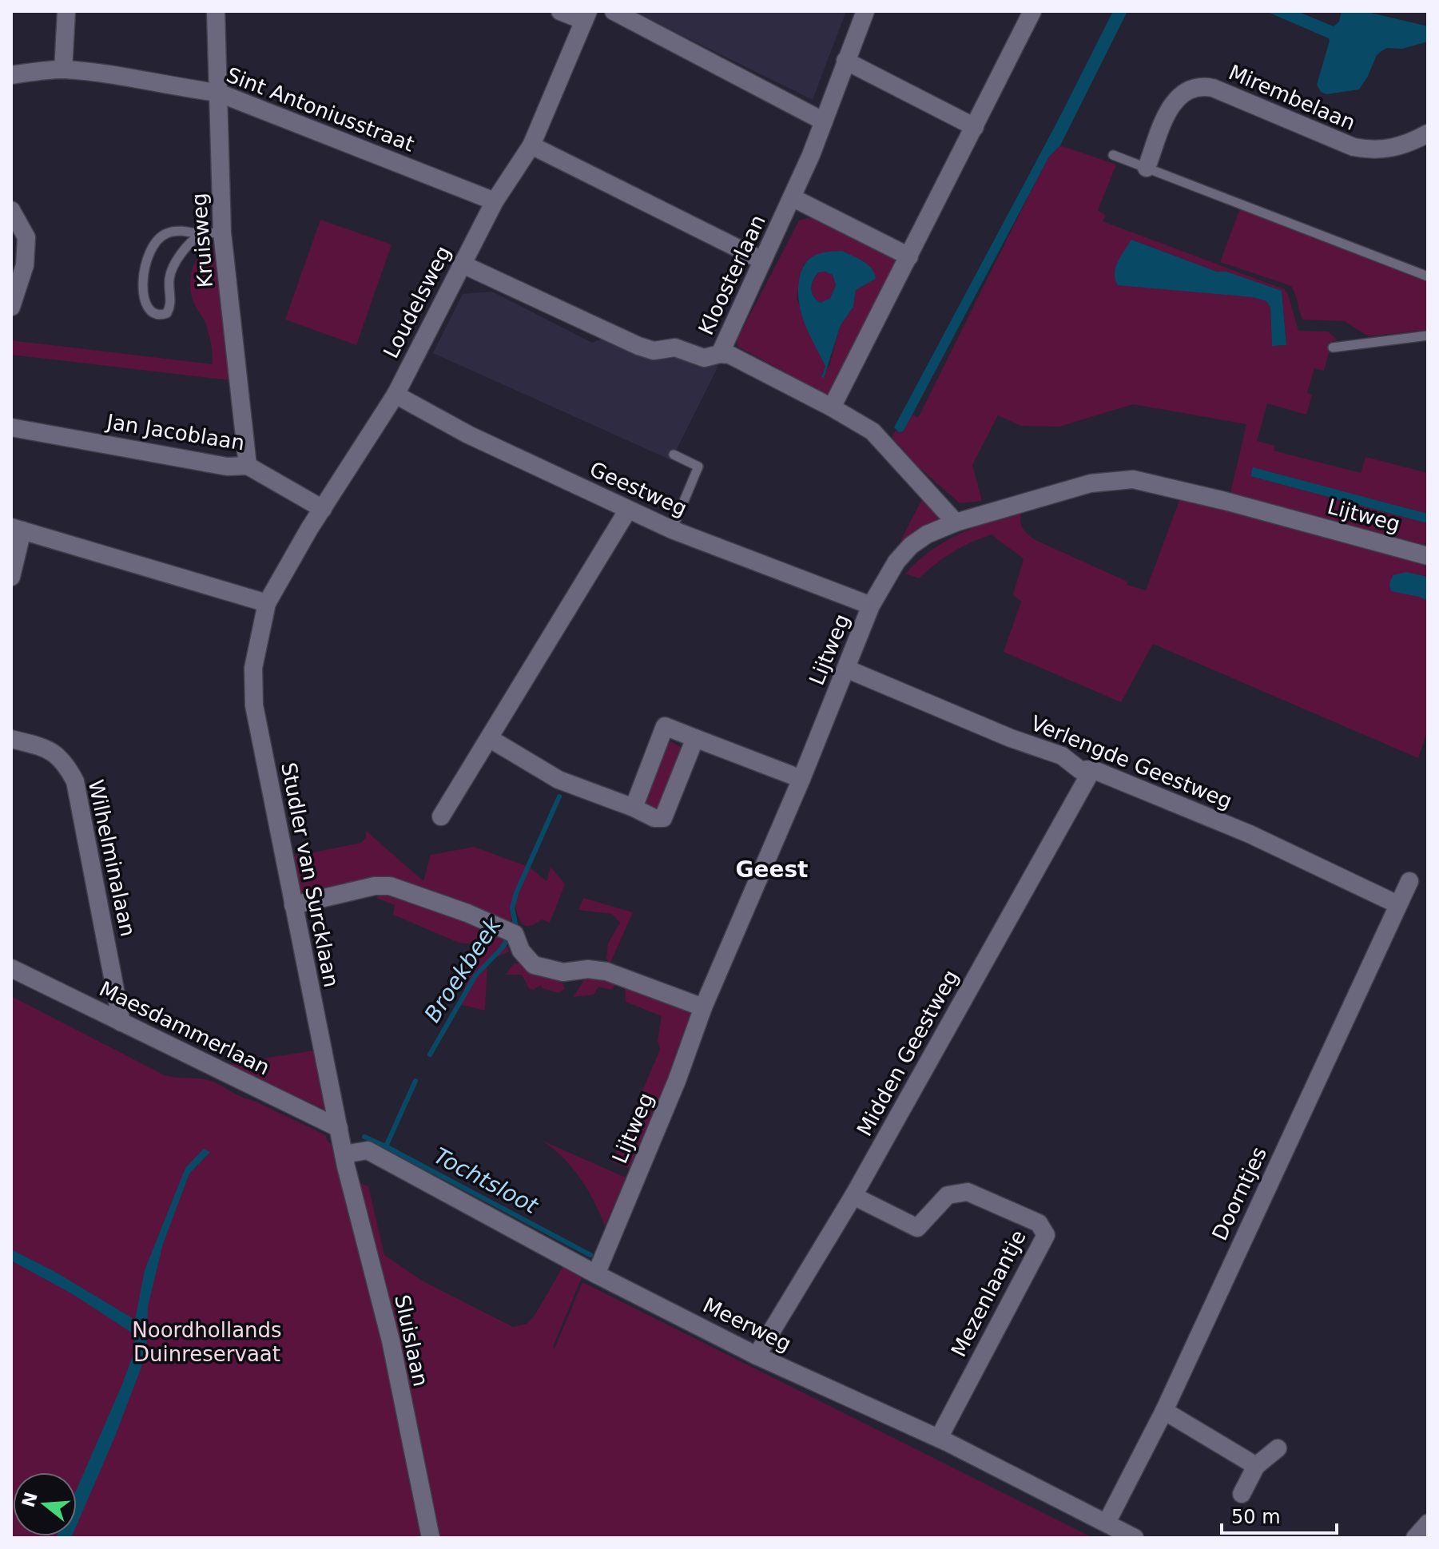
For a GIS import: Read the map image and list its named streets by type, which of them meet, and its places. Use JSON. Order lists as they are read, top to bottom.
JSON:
{
  "streets": {
    "street": [
      "Mirembelaan",
      "Sint Antoniusstraat",
      "Kruisweg",
      "Kloosterlaan",
      "Loudelsweg",
      "Jan Jacoblaan",
      "Geestweg",
      "Lijtweg",
      "Verlengde Geestweg",
      "Wilhelminalaan",
      "Studler van Surcklaan",
      "Maesdammerlaan",
      "Midden Geestweg",
      "Doorntjes",
      "Mezenlaantje",
      "Meerweg",
      "Sluislaan"
    ]
  },
  "crossings": [
    ["Sint Antoniusstraat", "Kruisweg"],
    ["Sint Antoniusstraat", "Loudelsweg"],
    ["Kruisweg", "Jan Jacoblaan"],
    ["Kloosterlaan", "Lijtweg"],
    ["Loudelsweg", "Jan Jacoblaan"],
    ["Loudelsweg", "Geestweg"],
    ["Loudelsweg", "Studler van Surcklaan"],
    ["Geestweg", "Lijtweg"],
    ["Lijtweg", "Verlengde Geestweg"],
    ["Lijtweg", "Meerweg"],
    ["Verlengde Geestweg", "Midden Geestweg"],
    ["Verlengde Geestweg", "Doorntjes"],
    ["Wilhelminalaan", "Maesdammerlaan"],
    ["Studler van Surcklaan", "Maesdammerlaan"],
    ["Studler van Surcklaan", "Meerweg"],
    ["Studler van Surcklaan", "Sluislaan"],
    ["Midden Geestweg", "Mezenlaantje"],
    ["Midden Geestweg", "Meerweg"],
    ["Doorntjes", "Meerweg"],
    ["Mezenlaantje", "Meerweg"],
    ["Meerweg", "Sluislaan"]
  ],
  "districts": ["Geest"],
  "water": ["Broekbeek", "Tochtsloot"],
  "parks": ["Noordhollands Duinreservaat"],
  "scale_bar": "50 m",
  "north": "left"
}
